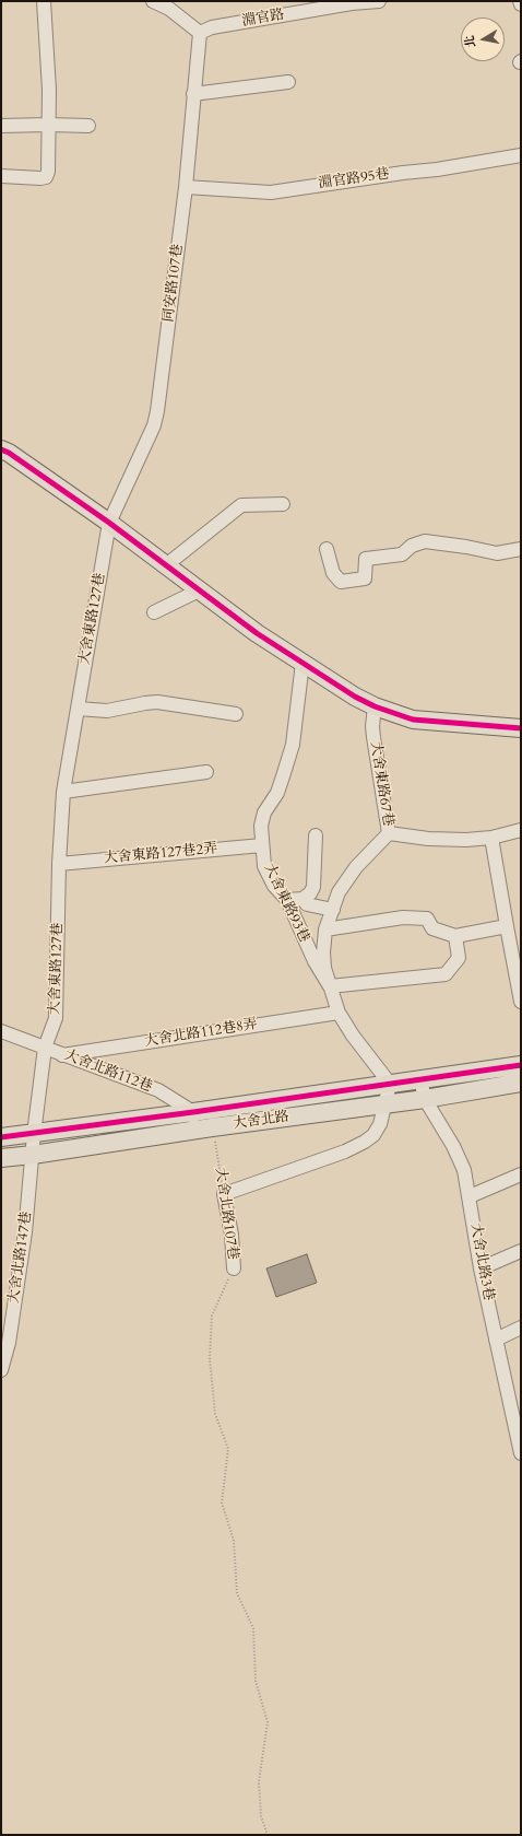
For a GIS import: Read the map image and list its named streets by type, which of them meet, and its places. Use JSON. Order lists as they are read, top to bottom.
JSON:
{
  "streets": {
    "main road": ["大舍北路"],
    "street": [
      "淵官路",
      "淵官路95巷",
      "同安路107巷",
      "大舍東路127巷",
      "大舍東路67巷",
      "大舍東路127巷2弄",
      "大舍東路93巷",
      "大舍北路112巷8弄",
      "大舍北路112巷",
      "大舍北路107巷",
      "大舍北路147巷",
      "大舍北路3巷"
    ]
  },
  "crossings": [
    ["淵官路", "同安路107巷"],
    ["淵官路95巷", "同安路107巷"],
    ["同安路107巷", "大舍東路127巷"],
    ["大舍東路127巷", "大舍東路127巷2弄"],
    ["大舍東路127巷", "大舍北路112巷"],
    ["大舍東路127巷", "大舍北路"],
    ["大舍東路127巷", "大舍北路147巷"],
    ["大舍東路127巷2弄", "大舍東路93巷"],
    ["大舍北路112巷8弄", "大舍北路112巷"],
    ["大舍北路112巷", "大舍北路"],
    ["大舍北路", "大舍北路107巷"],
    ["大舍北路", "大舍北路147巷"],
    ["大舍北路", "大舍北路3巷"]
  ],
  "north": "left"
}
